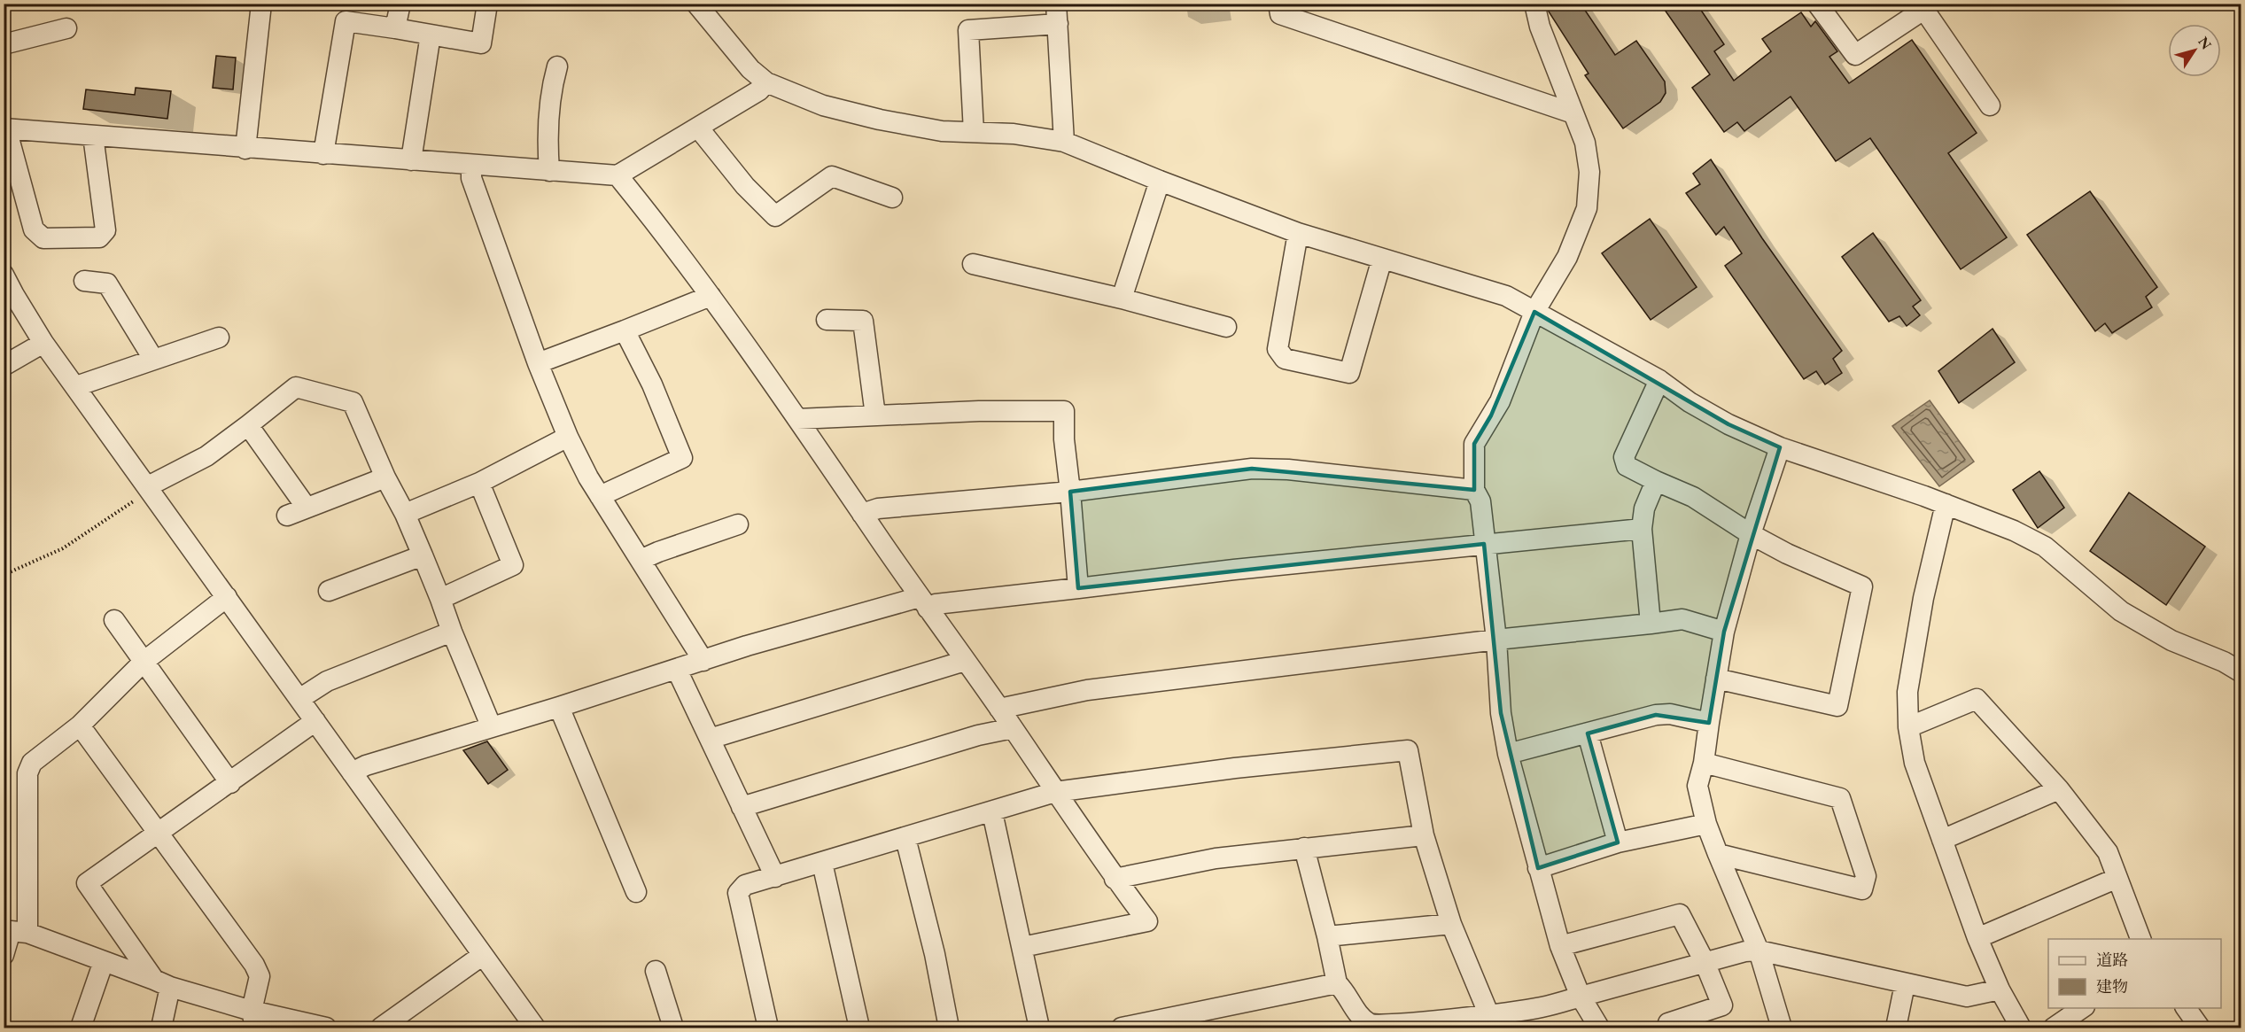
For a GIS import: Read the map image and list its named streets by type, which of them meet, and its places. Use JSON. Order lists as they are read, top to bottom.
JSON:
{
  "legend": ["道路", "建物"],
  "north": "top right"
}
